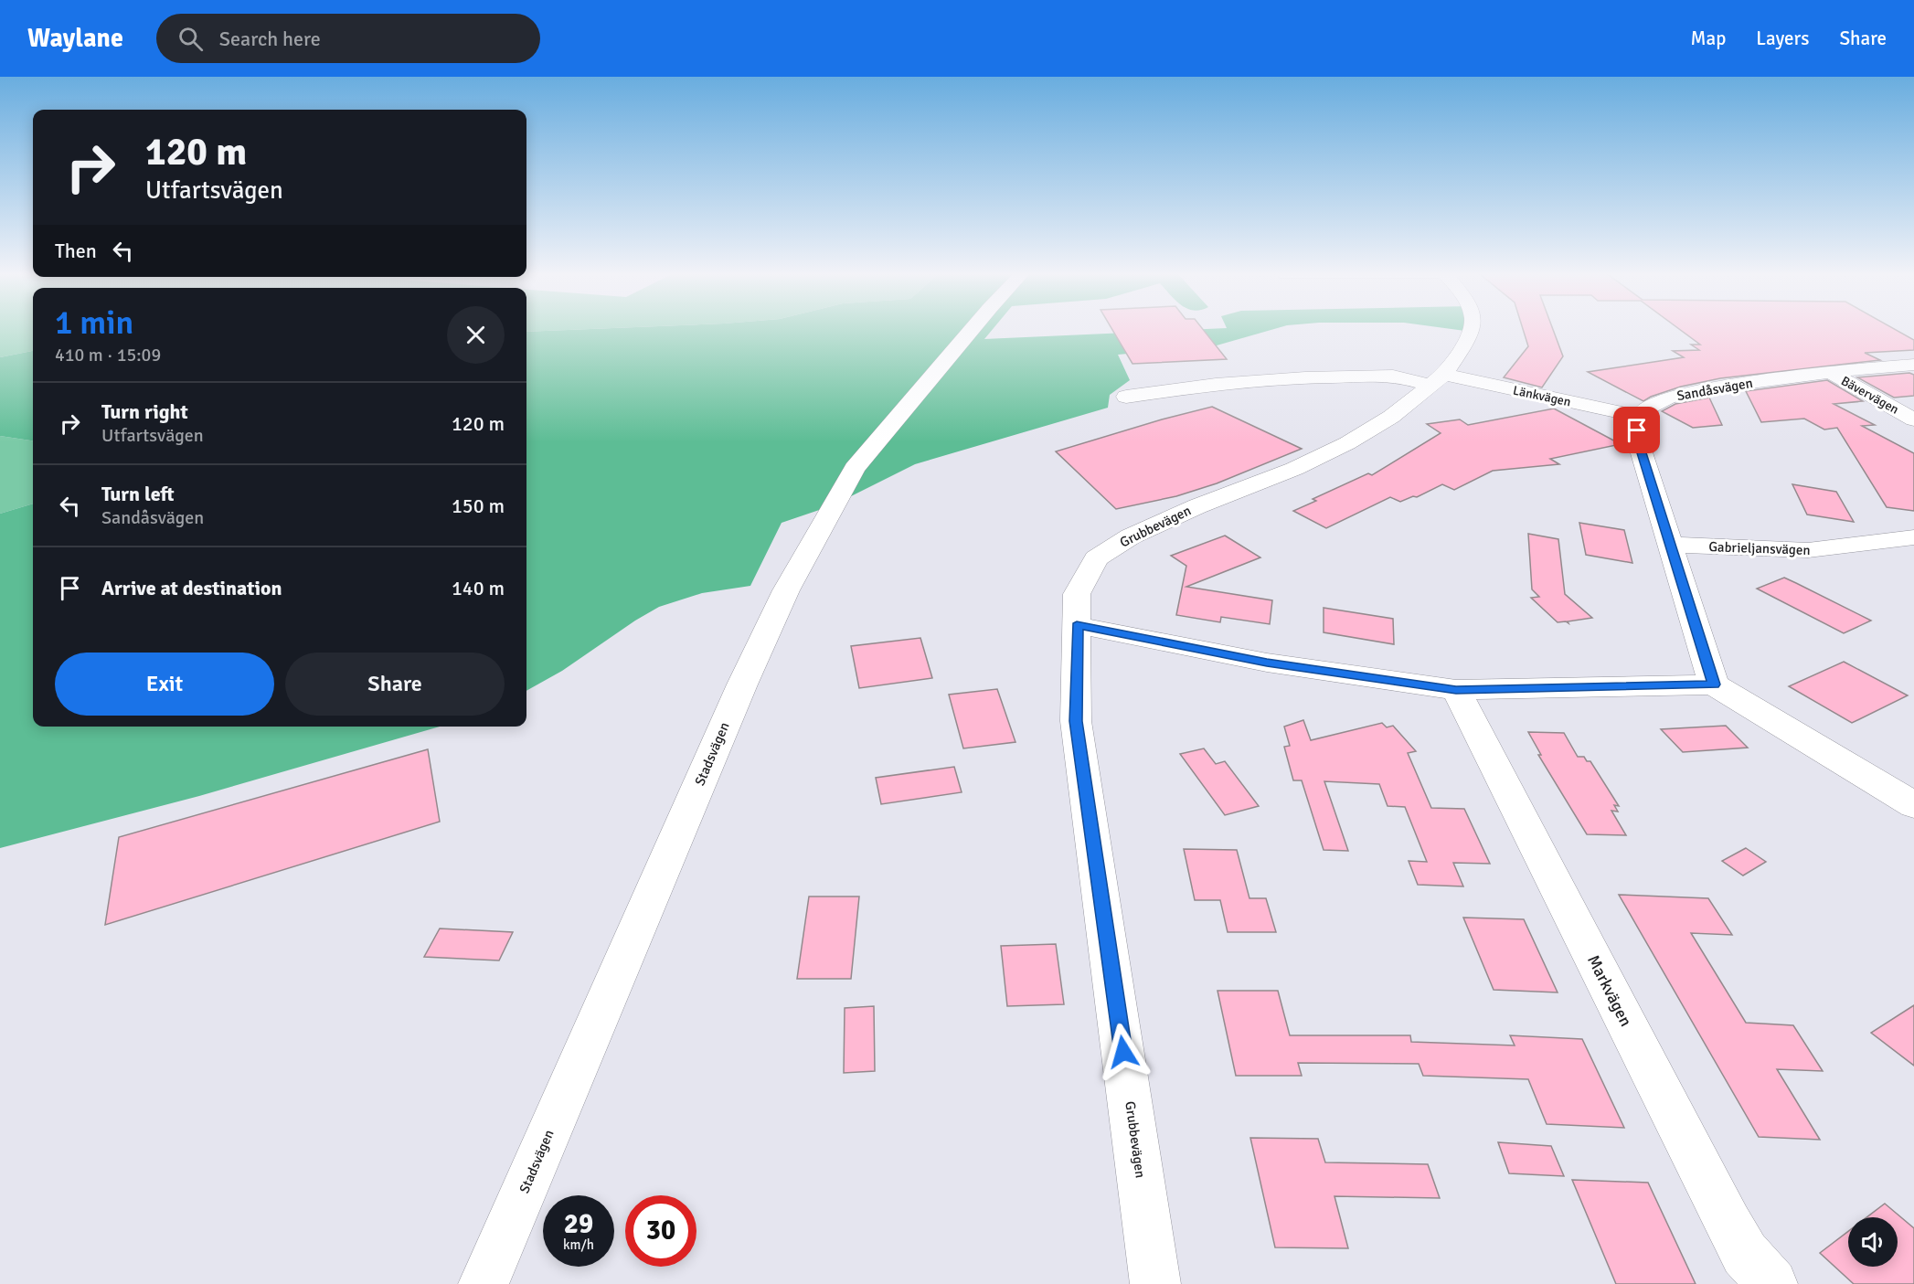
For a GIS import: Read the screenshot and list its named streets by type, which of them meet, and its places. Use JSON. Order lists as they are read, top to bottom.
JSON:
{
  "streets": {
    "street": [
      "Sandåsvägen",
      "Bävervägen",
      "Länkvägen",
      "Grubbevägen",
      "Gabrieljansvägen",
      "Stadsvägen",
      "Markvägen"
    ]
  },
  "crossings": [
    ["Sandåsvägen", "Bävervägen"],
    ["Sandåsvägen", "Länkvägen"],
    ["Länkvägen", "Grubbevägen"]
  ],
  "page": {
    "header": "Waylane",
    "search": "Search here",
    "nav": ["Map", "Layers", "Share"],
    "turn": ["120 m", "Utfartsvägen"],
    "then": "Then",
    "heading": ["1 min", "410 m · 15:09"],
    "list": [
      {
        "name": "Turn right",
        "note": "Utfartsvägen",
        "value": "120 m"
      },
      {
        "name": "Turn left",
        "note": "Sandåsvägen",
        "value": "150 m"
      },
      {
        "name": "Arrive at destination",
        "value": "140 m"
      }
    ],
    "buttons": ["Exit", "Share"],
    "speed": "29 km/h",
    "limit": "30"
  }
}
